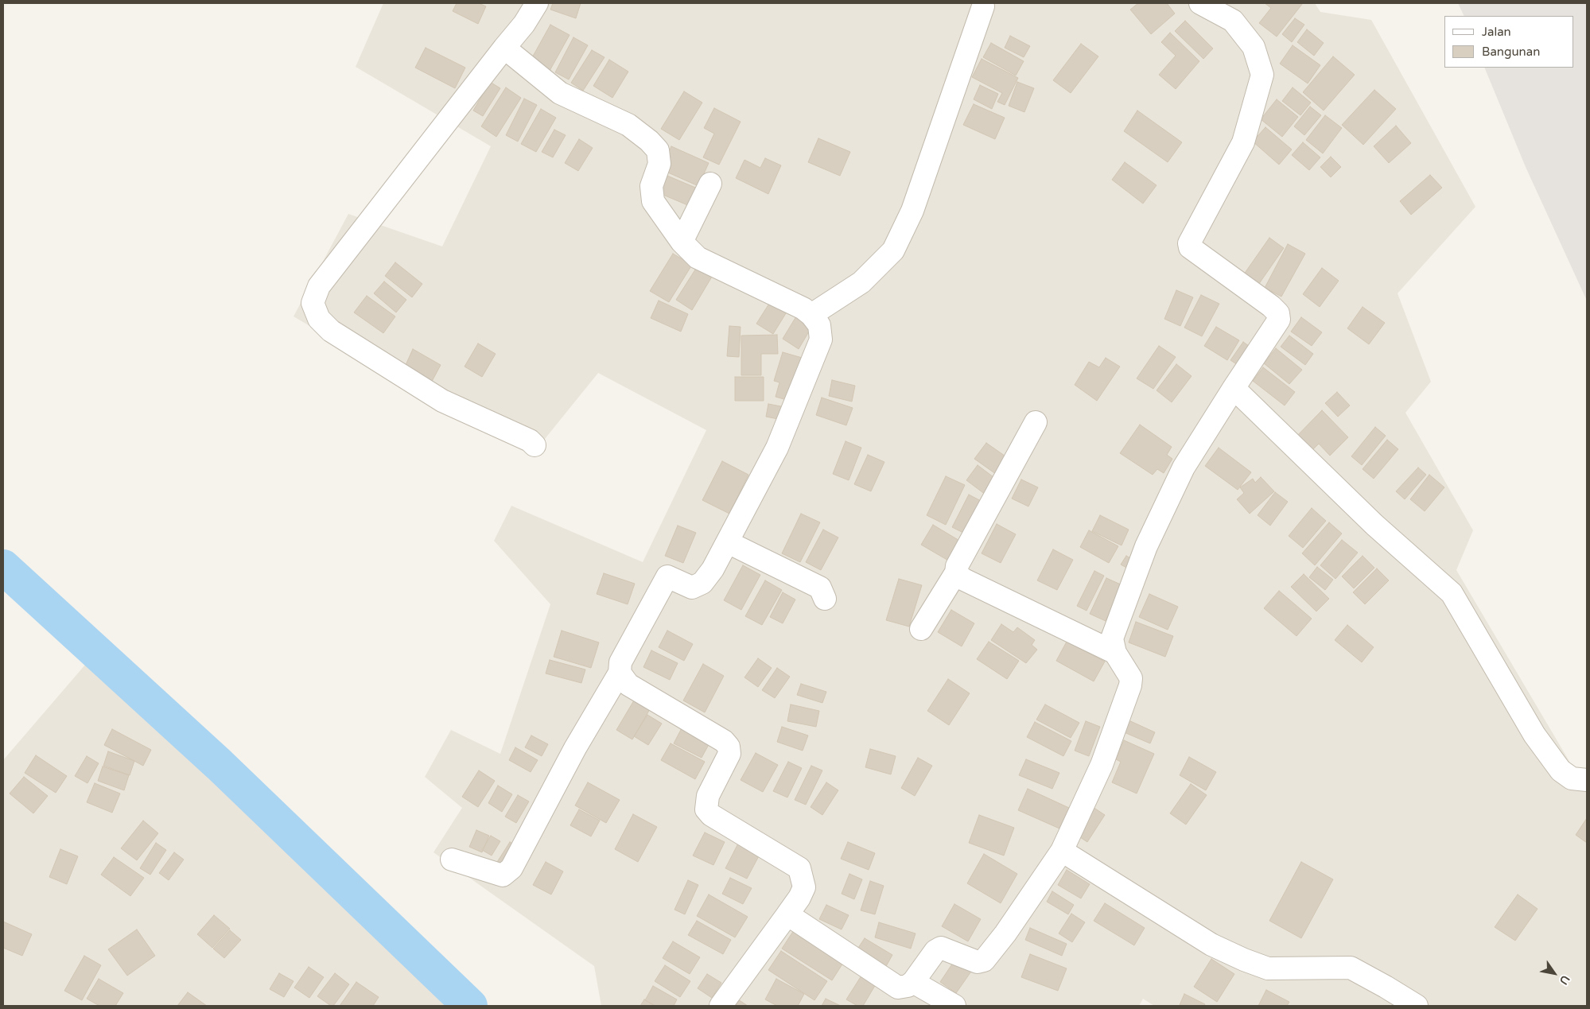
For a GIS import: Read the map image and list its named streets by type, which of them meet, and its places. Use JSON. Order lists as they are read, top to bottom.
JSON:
{
  "legend": ["Jalan", "Bangunan"],
  "north": "bottom right"
}
